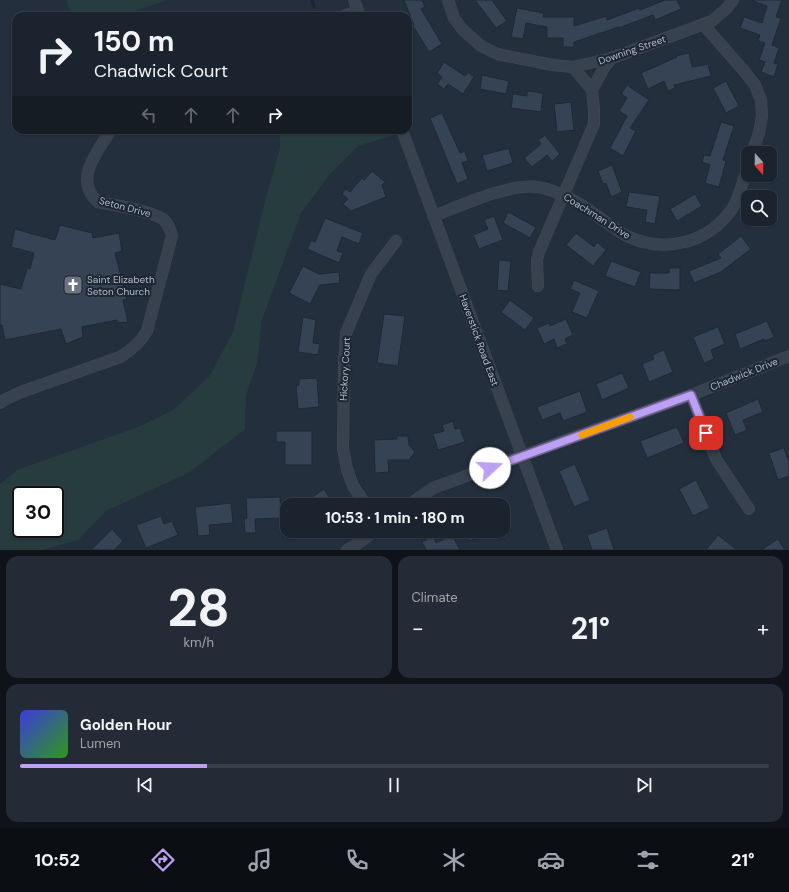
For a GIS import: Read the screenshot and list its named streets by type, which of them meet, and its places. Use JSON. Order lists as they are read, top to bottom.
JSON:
{
  "streets": {
    "street": [
      "Downing Street",
      "Seton Drive",
      "Coachman Drive",
      "Haverstick Road East",
      "Hickory Court",
      "Chadwick Drive"
    ]
  },
  "crossings": [
    ["Coachman Drive", "Haverstick Road East"],
    ["Haverstick Road East", "Chadwick Drive"]
  ],
  "places": {
    "church": ["Saint Elizabeth Seton Church"]
  },
  "north": "bottom",
  "page": {
    "turn": ["150 m", "Chadwick Court"],
    "limit": "30",
    "trip": "10:53 · 1 min · 180 m",
    "tile": [
      ["28", "km/h"],
      "Climate"
    ],
    "heat": ["−", "21°", "+"],
    "song": ["Golden Hour", "Lumen"],
    "tabs": ["10:52", "21°"]
  }
}
